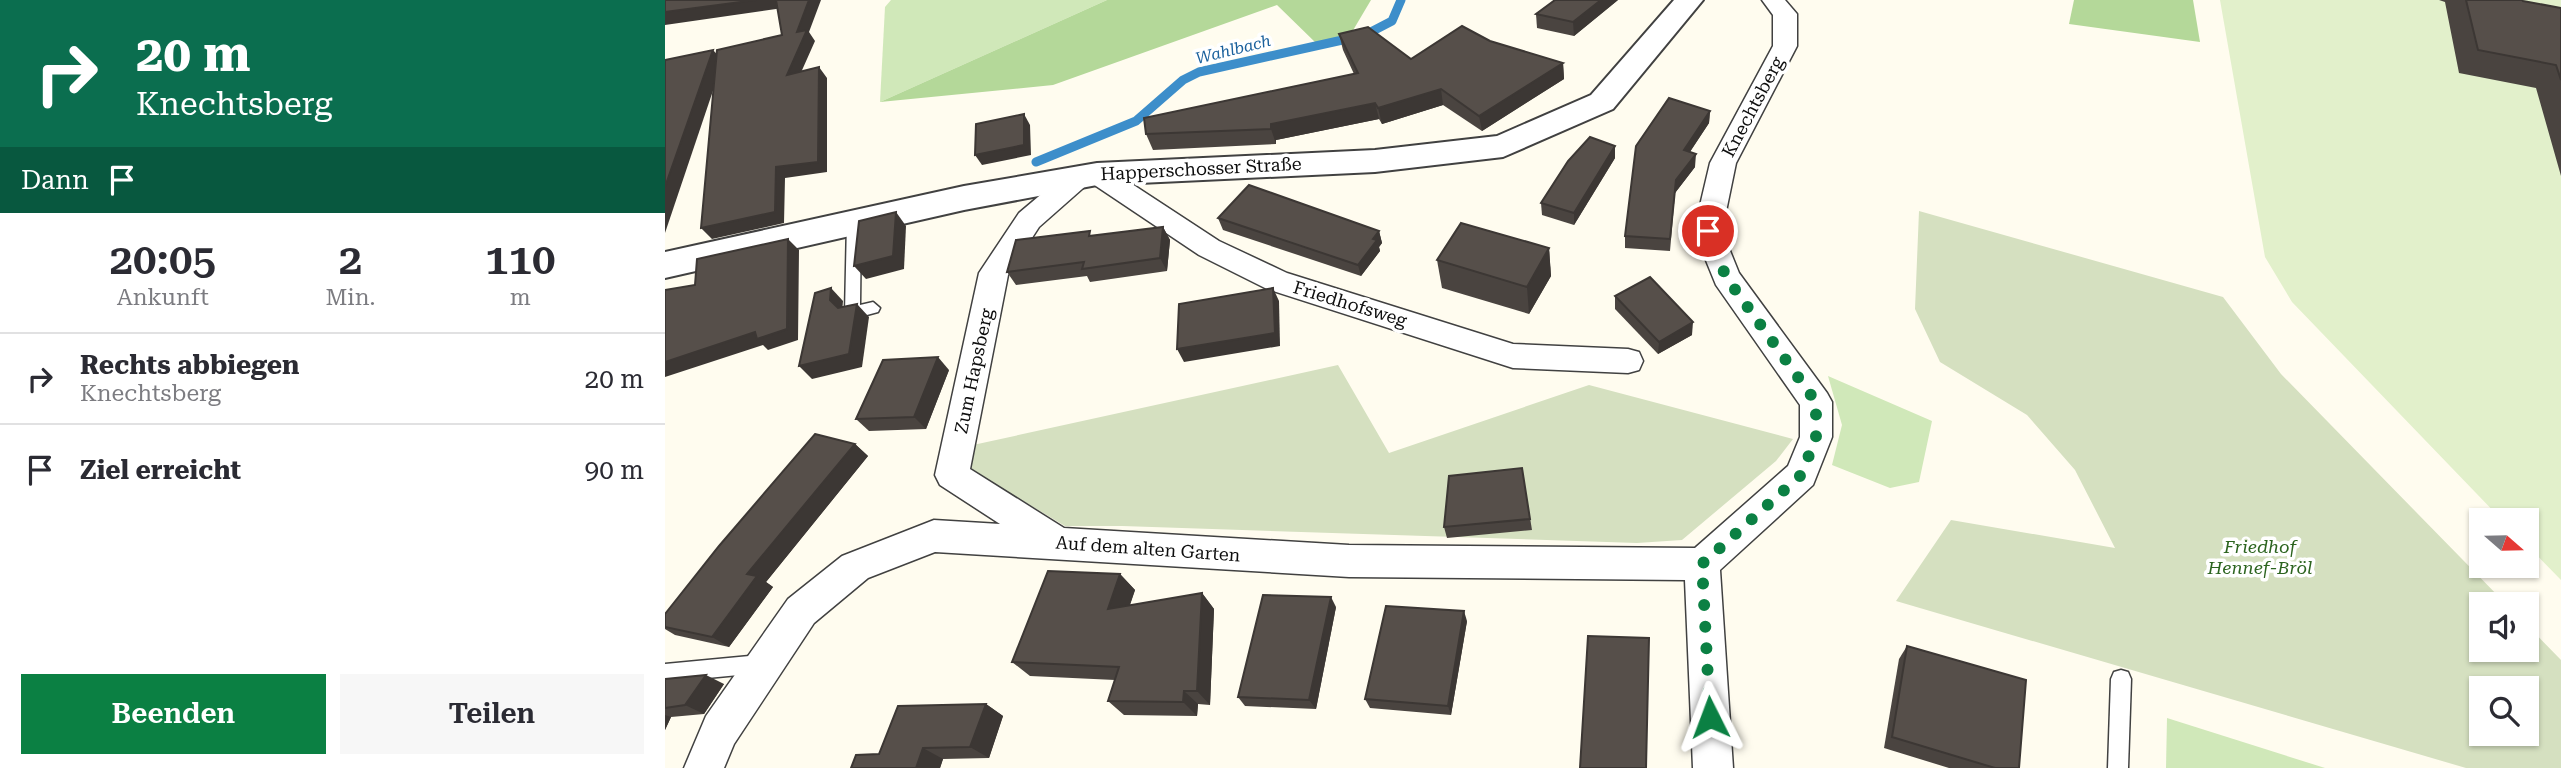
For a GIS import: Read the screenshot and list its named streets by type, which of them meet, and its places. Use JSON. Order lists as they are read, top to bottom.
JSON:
{
  "streets": {
    "street": [
      "Knechtsberg",
      "Happerschosser Straße",
      "Friedhofsweg",
      "Zum Hapsberg",
      "Auf dem alten Garten"
    ]
  },
  "crossings": [
    ["Knechtsberg", "Auf dem alten Garten"],
    ["Happerschosser Straße", "Friedhofsweg"],
    ["Happerschosser Straße", "Zum Hapsberg"],
    ["Friedhofsweg", "Zum Hapsberg"],
    ["Zum Hapsberg", "Auf dem alten Garten"]
  ],
  "water": ["Wahlbach"],
  "parks": ["Friedhof Hennef-Bröl"],
  "north": "right",
  "page": {
    "turn": ["20 m", "Knechtsberg"],
    "then": "Dann",
    "eta": [
      "20:05",
      "Ankunft",
      "2",
      "Min.",
      "110",
      "m"
    ],
    "list": [
      {
        "name": "Rechts abbiegen",
        "note": "Knechtsberg",
        "value": "20 m"
      },
      {
        "name": "Ziel erreicht",
        "value": "90 m"
      }
    ],
    "buttons": ["Beenden", "Teilen"]
  }
}
